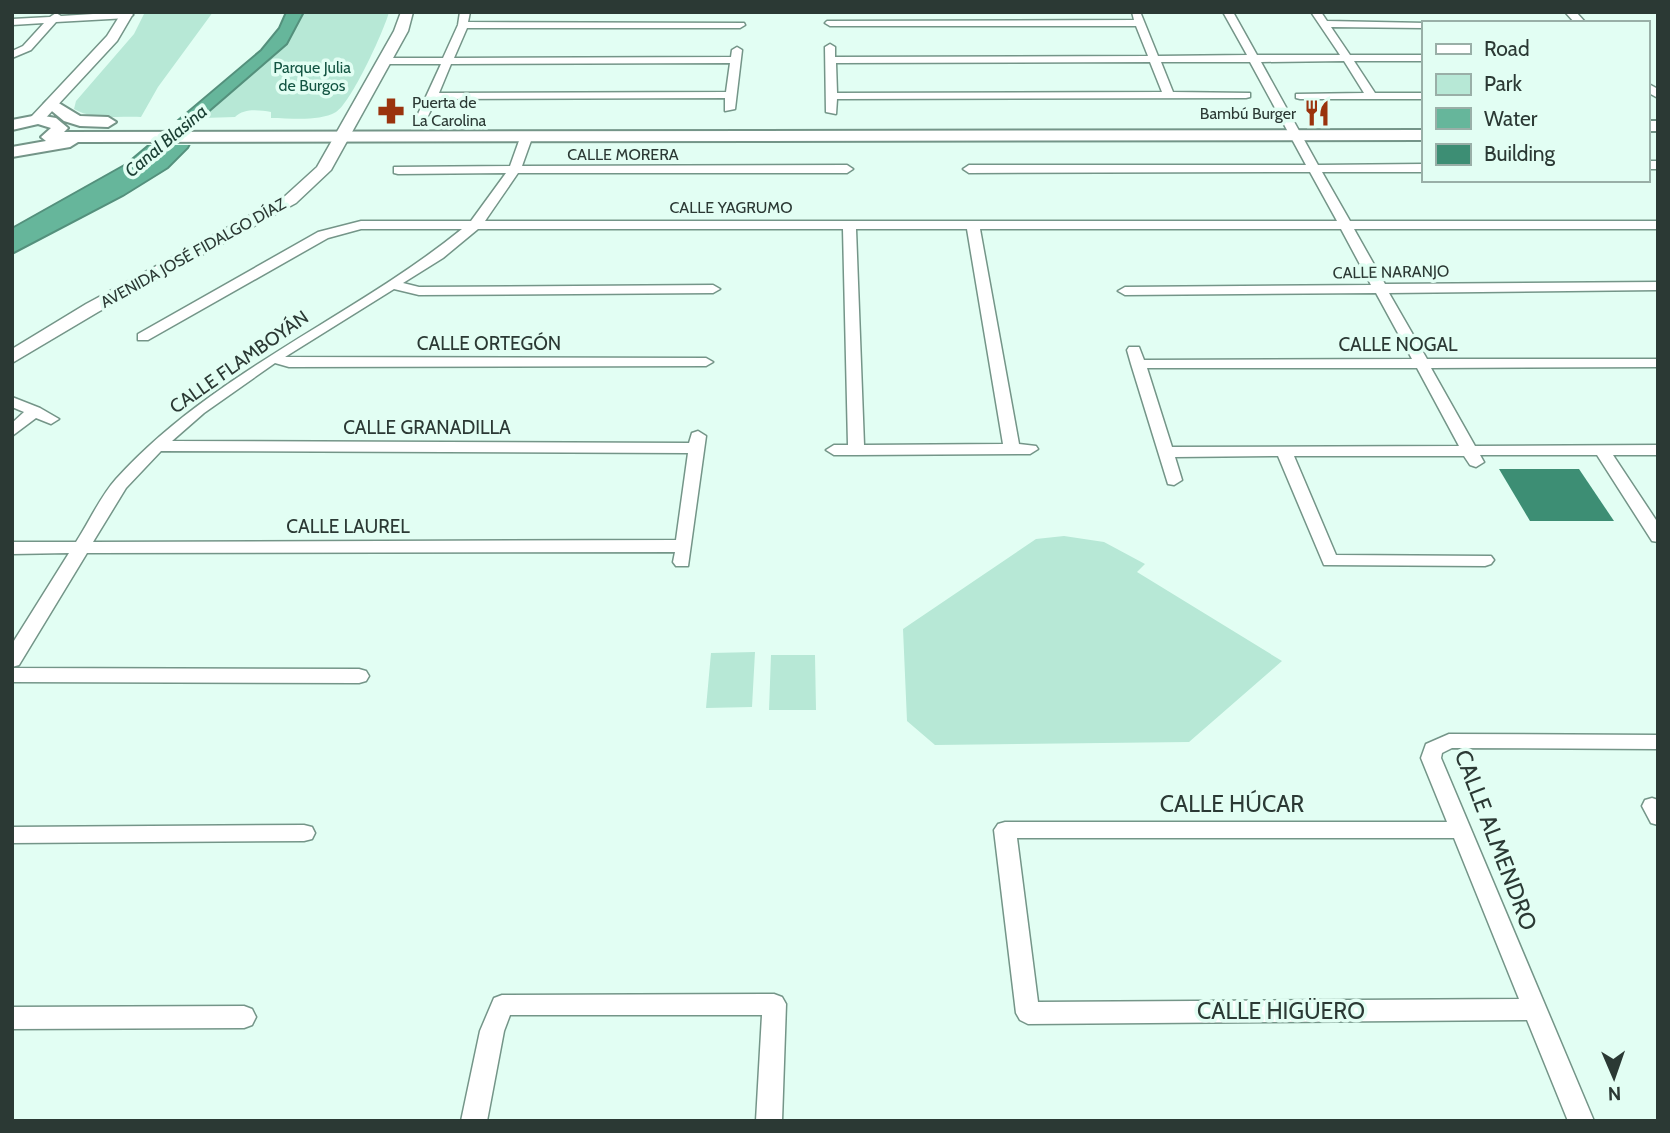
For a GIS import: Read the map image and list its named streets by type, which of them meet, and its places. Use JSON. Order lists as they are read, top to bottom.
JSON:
{
  "streets": {
    "street": [
      "CALLE MORERA",
      "CALLE YAGRUMO",
      "AVENIDA JOSÉ FIDALGO DÍAZ",
      "CALLE NARANJO",
      "CALLE ORTEGÓN",
      "CALLE NOGAL",
      "CALLE FLAMBOYÁN",
      "CALLE GRANADILLA",
      "CALLE LAUREL",
      "CALLE HÚCAR",
      "CALLE ALMENDRO",
      "CALLE HIGÜERO"
    ]
  },
  "crossings": [
    ["CALLE MORERA", "CALLE FLAMBOYÁN"],
    ["CALLE YAGRUMO", "CALLE FLAMBOYÁN"],
    ["CALLE ORTEGÓN", "CALLE FLAMBOYÁN"],
    ["CALLE FLAMBOYÁN", "CALLE GRANADILLA"],
    ["CALLE FLAMBOYÁN", "CALLE LAUREL"],
    ["CALLE GRANADILLA", "CALLE LAUREL"],
    ["CALLE HÚCAR", "CALLE ALMENDRO"],
    ["CALLE HÚCAR", "CALLE HIGÜERO"],
    ["CALLE ALMENDRO", "CALLE HIGÜERO"]
  ],
  "water": ["Canal Blasina"],
  "parks": ["Parque Julia de Burgos"],
  "places": {
    "pharmacy": ["Puerta de La Carolina"],
    "restaurant": ["Bambú Burger"]
  },
  "legend": [
    "Road",
    "Park",
    "Water",
    "Building"
  ],
  "north": "bottom"
}
